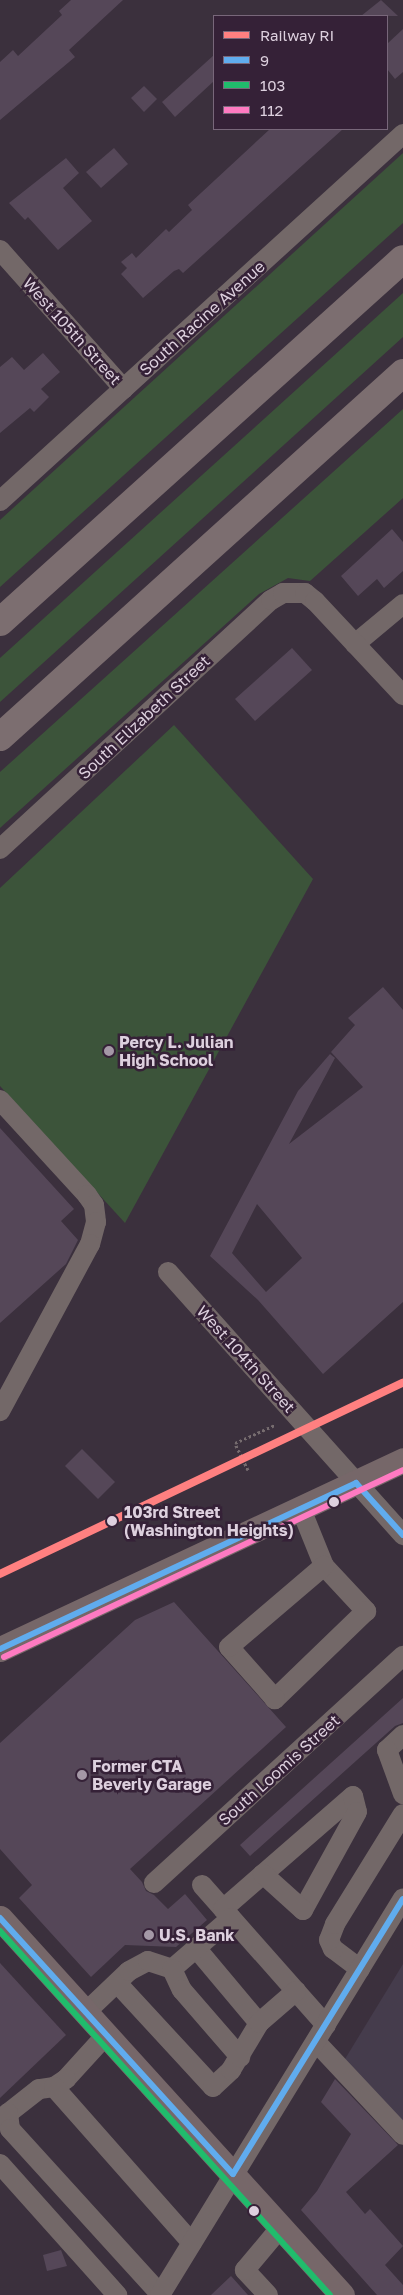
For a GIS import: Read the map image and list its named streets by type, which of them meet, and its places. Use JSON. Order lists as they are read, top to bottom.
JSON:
{
  "streets": {
    "street": [
      "South Racine Avenue",
      "West 105th Street",
      "South Elizabeth Street",
      "West 104th Street",
      "South Loomis Street"
    ]
  },
  "crossings": [
    ["South Racine Avenue", "West 105th Street"]
  ],
  "places": [
    "Percy L. Julian High School",
    "103rd Street (Washington Heights)",
    "Former CTA Beverly Garage",
    "U.S. Bank"
  ],
  "lines": [
    "rail line RI",
    "transit line 112",
    "transit line 9",
    "transit line 103"
  ],
  "legend": [
    "Railway RI",
    "9",
    "103",
    "112"
  ]
}
